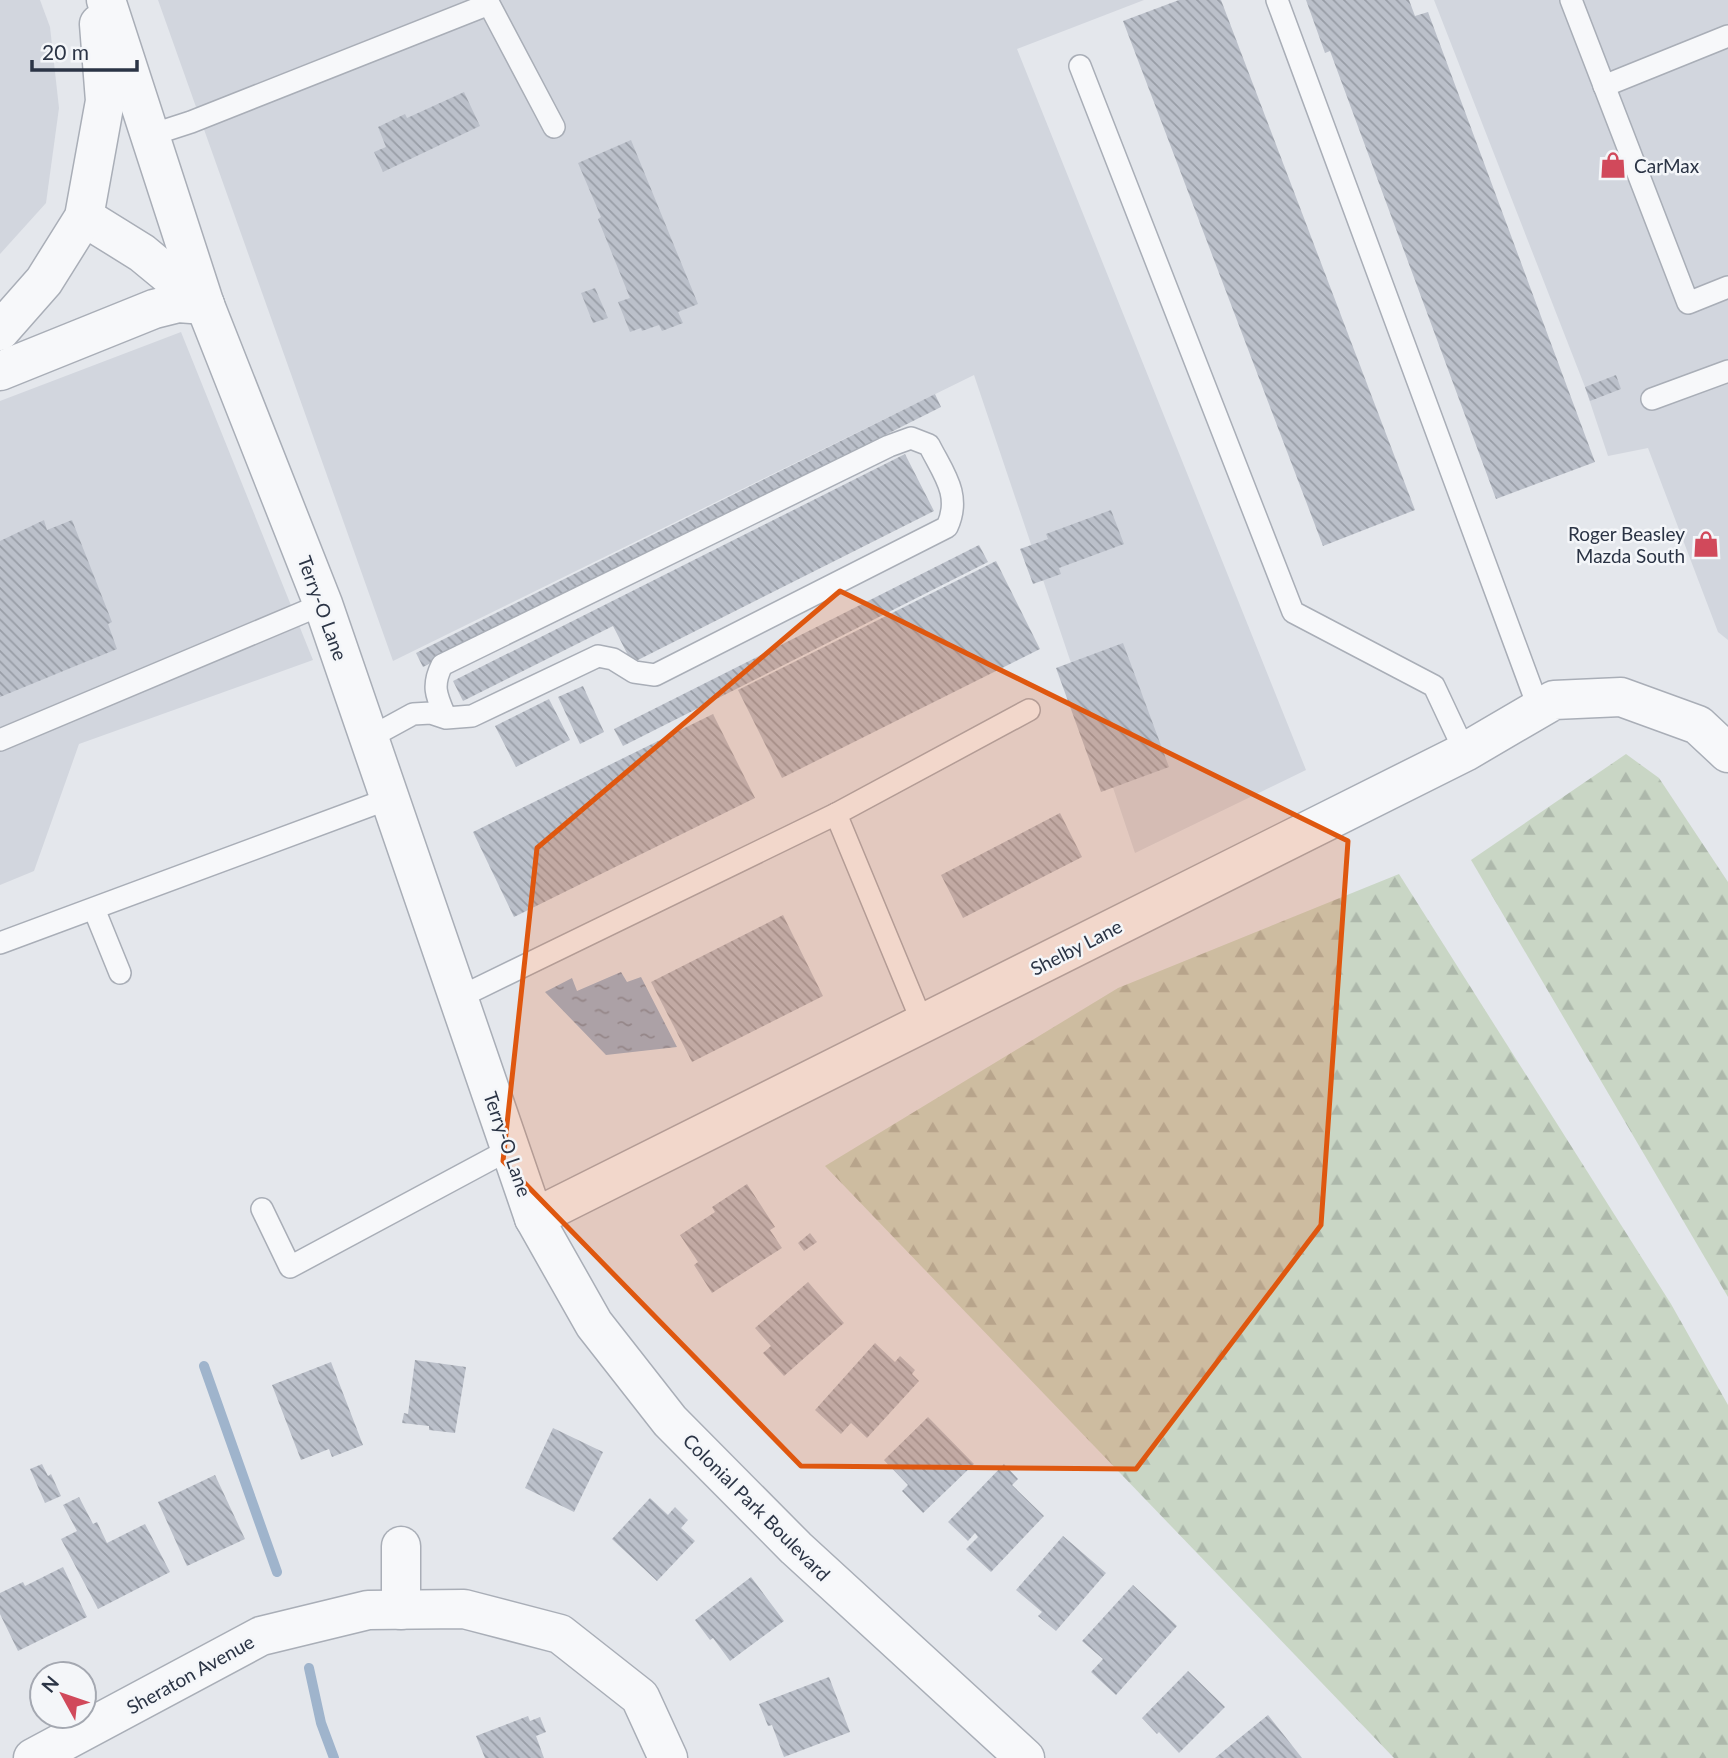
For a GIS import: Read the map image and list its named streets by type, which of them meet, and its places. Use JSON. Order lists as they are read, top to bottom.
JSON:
{
  "streets": {
    "street": [
      "Terry-O Lane",
      "Shelby Lane",
      "Colonial Park Boulevard",
      "Sheraton Avenue"
    ]
  },
  "crossings": [
    ["Terry-O Lane", "Shelby Lane"],
    ["Terry-O Lane", "Colonial Park Boulevard"],
    ["Shelby Lane", "Colonial Park Boulevard"]
  ],
  "places": {
    "shop": ["CarMax", "Roger Beasley Mazda South"]
  },
  "scale_bar": "20 m",
  "north": "top left"
}
